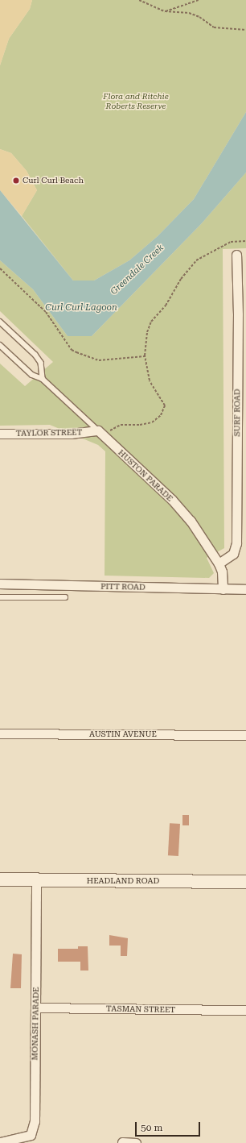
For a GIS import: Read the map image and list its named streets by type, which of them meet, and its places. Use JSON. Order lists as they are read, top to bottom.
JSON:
{
  "streets": {
    "street": [
      "SURF ROAD",
      "TAYLOR STREET",
      "HUSTON PARADE",
      "PITT ROAD",
      "AUSTIN AVENUE",
      "HEADLAND ROAD",
      "TASMAN STREET",
      "MONASH PARADE"
    ]
  },
  "crossings": [
    ["SURF ROAD", "HUSTON PARADE"],
    ["TAYLOR STREET", "HUSTON PARADE"],
    ["HUSTON PARADE", "PITT ROAD"],
    ["HEADLAND ROAD", "MONASH PARADE"],
    ["TASMAN STREET", "MONASH PARADE"]
  ],
  "water": ["Greendale Creek", "Curl Curl Lagoon"],
  "parks": ["Flora and Ritchie Roberts Reserve"],
  "places": ["Curl Curl Beach"],
  "scale_bar": "50 m"
}
